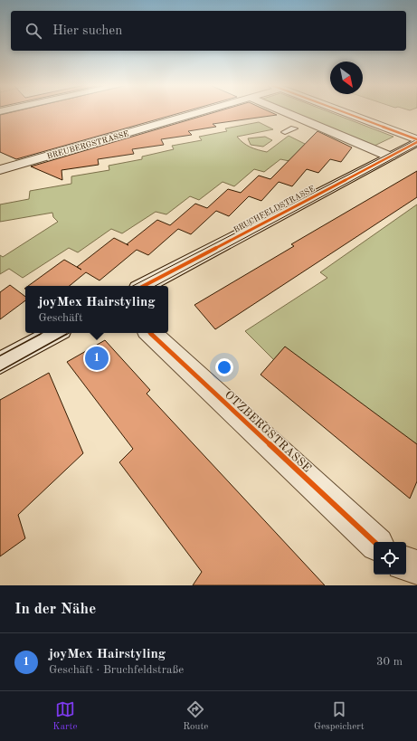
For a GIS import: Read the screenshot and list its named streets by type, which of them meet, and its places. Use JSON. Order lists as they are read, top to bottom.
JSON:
{
  "streets": {
    "street": ["BREUBERGSTRASSE", "BRUCHFELDSTRASSE", "OTZBERGSTRASSE"]
  },
  "north": "bottom right",
  "page": {
    "search": "Hier suchen",
    "popup": ["joyMex Hairstyling", "Geschäft"],
    "pins": "1",
    "heading": "In der Nähe",
    "list": [
      {
        "mark": "1",
        "name": "joyMex Hairstyling",
        "note": "Geschäft · Bruchfeldstraße",
        "value": "30 m"
      }
    ],
    "nav": ["Karte", "Route", "Gespeichert"]
  }
}
